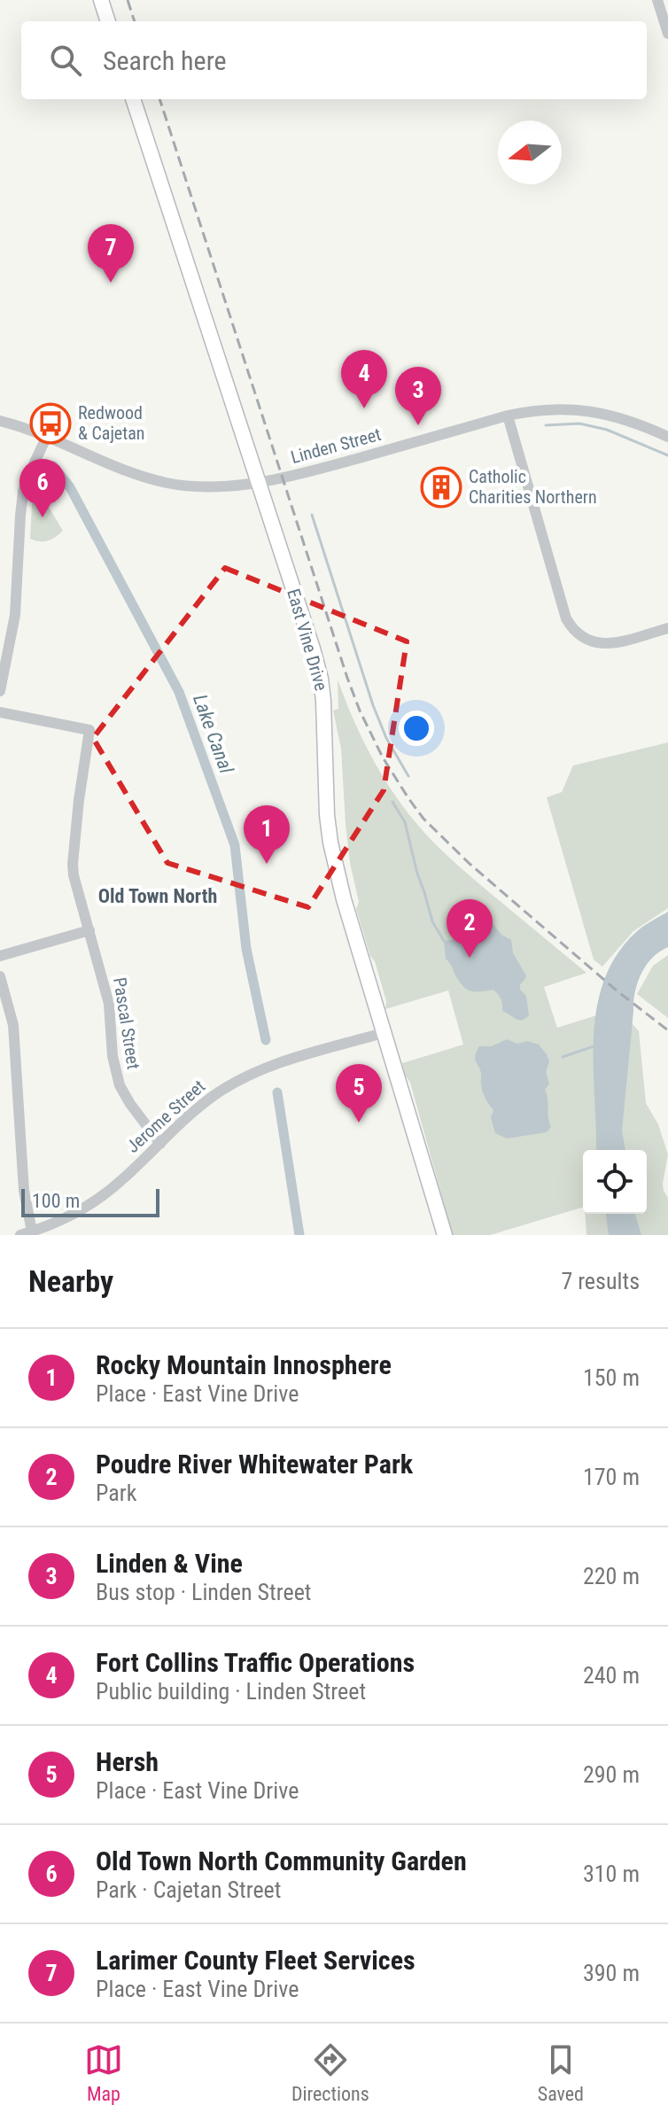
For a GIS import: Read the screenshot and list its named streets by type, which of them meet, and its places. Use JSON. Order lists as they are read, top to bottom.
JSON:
{
  "streets": {
    "main road": ["East Vine Drive"],
    "street": ["Linden Street", "Pascal Street", "Jerome Street"]
  },
  "crossings": [
    ["Linden Street", "East Vine Drive"],
    ["East Vine Drive", "Jerome Street"],
    ["Pascal Street", "Jerome Street"]
  ],
  "districts": ["Old Town North"],
  "water": ["Lake Canal"],
  "places": {
    "bus stop": ["Redwood & Cajetan"],
    "building": ["Catholic Charities Northern"]
  },
  "scale_bar": "100 m",
  "north": "left",
  "page": {
    "search": "Search here",
    "pins": [
      "7",
      "4",
      "3",
      "6",
      "1",
      "2",
      "5"
    ],
    "scale": "100 m",
    "heading": ["Nearby", "7 results"],
    "list": [
      {
        "mark": "1",
        "name": "Rocky Mountain Innosphere",
        "note": "Place · East Vine Drive",
        "value": "150 m"
      },
      {
        "mark": "2",
        "name": "Poudre River Whitewater Park",
        "note": "Park",
        "value": "170 m"
      },
      {
        "mark": "3",
        "name": "Linden & Vine",
        "note": "Bus stop · Linden Street",
        "value": "220 m"
      },
      {
        "mark": "4",
        "name": "Fort Collins Traffic Operations",
        "note": "Public building · Linden Street",
        "value": "240 m"
      },
      {
        "mark": "5",
        "name": "Hersh",
        "note": "Place · East Vine Drive",
        "value": "290 m"
      },
      {
        "mark": "6",
        "name": "Old Town North Community Garden",
        "note": "Park · Cajetan Street",
        "value": "310 m"
      },
      {
        "mark": "7",
        "name": "Larimer County Fleet Services",
        "note": "Place · East Vine Drive",
        "value": "390 m"
      }
    ],
    "nav": ["Map", "Directions", "Saved"]
  }
}
